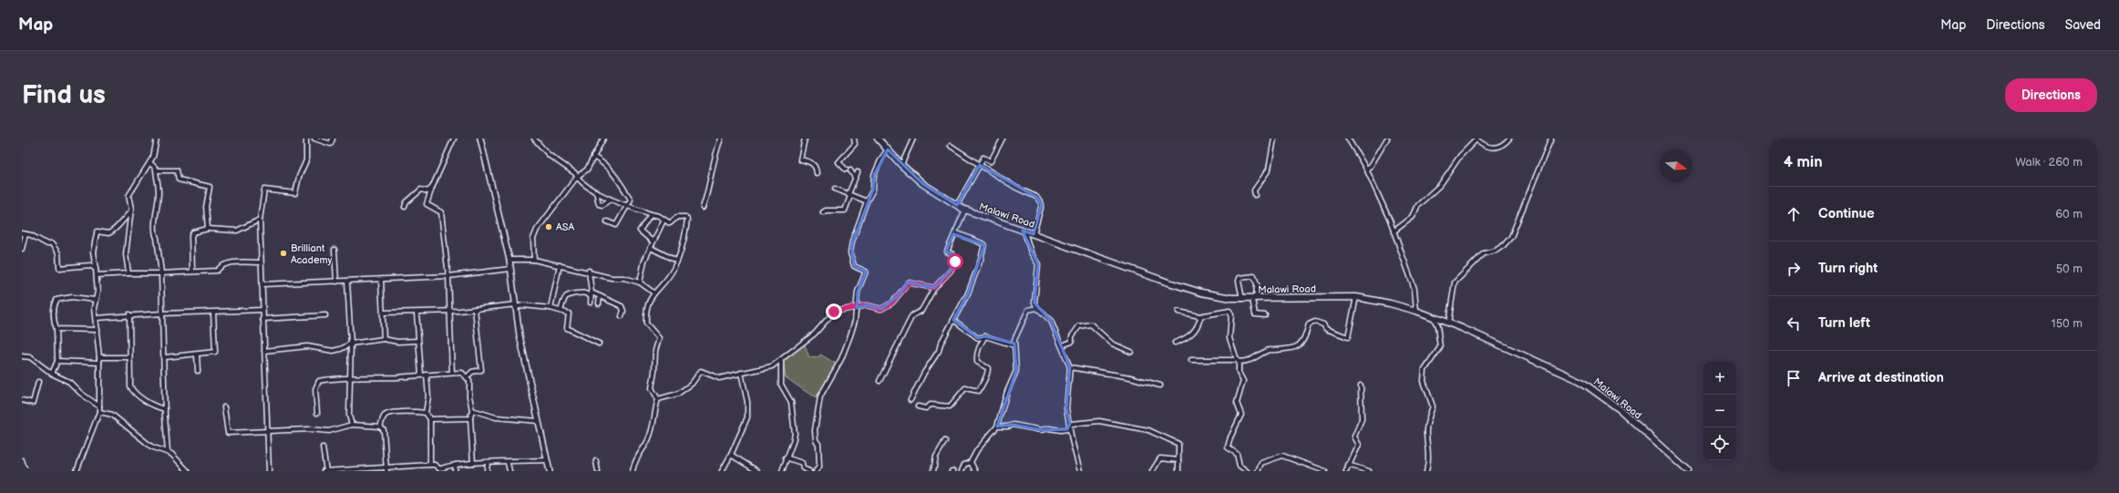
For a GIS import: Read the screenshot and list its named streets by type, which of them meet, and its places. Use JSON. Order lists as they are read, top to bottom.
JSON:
{
  "streets": {
    "main road": ["Malawi Road"]
  },
  "places": ["ASA", "Brilliant Academy"],
  "north": "right",
  "page": {
    "header": "Map",
    "nav": ["Map", "Directions", "Saved"],
    "buttons": "Directions",
    "title": "Find us",
    "heading": ["4 min", "Walk · 260 m"],
    "list": [
      ["Continue", "60 m"],
      ["Turn right", "50 m"],
      ["Turn left", "150 m"],
      "Arrive at destination"
    ],
    "map_buttons": ["+", "−"]
  }
}
